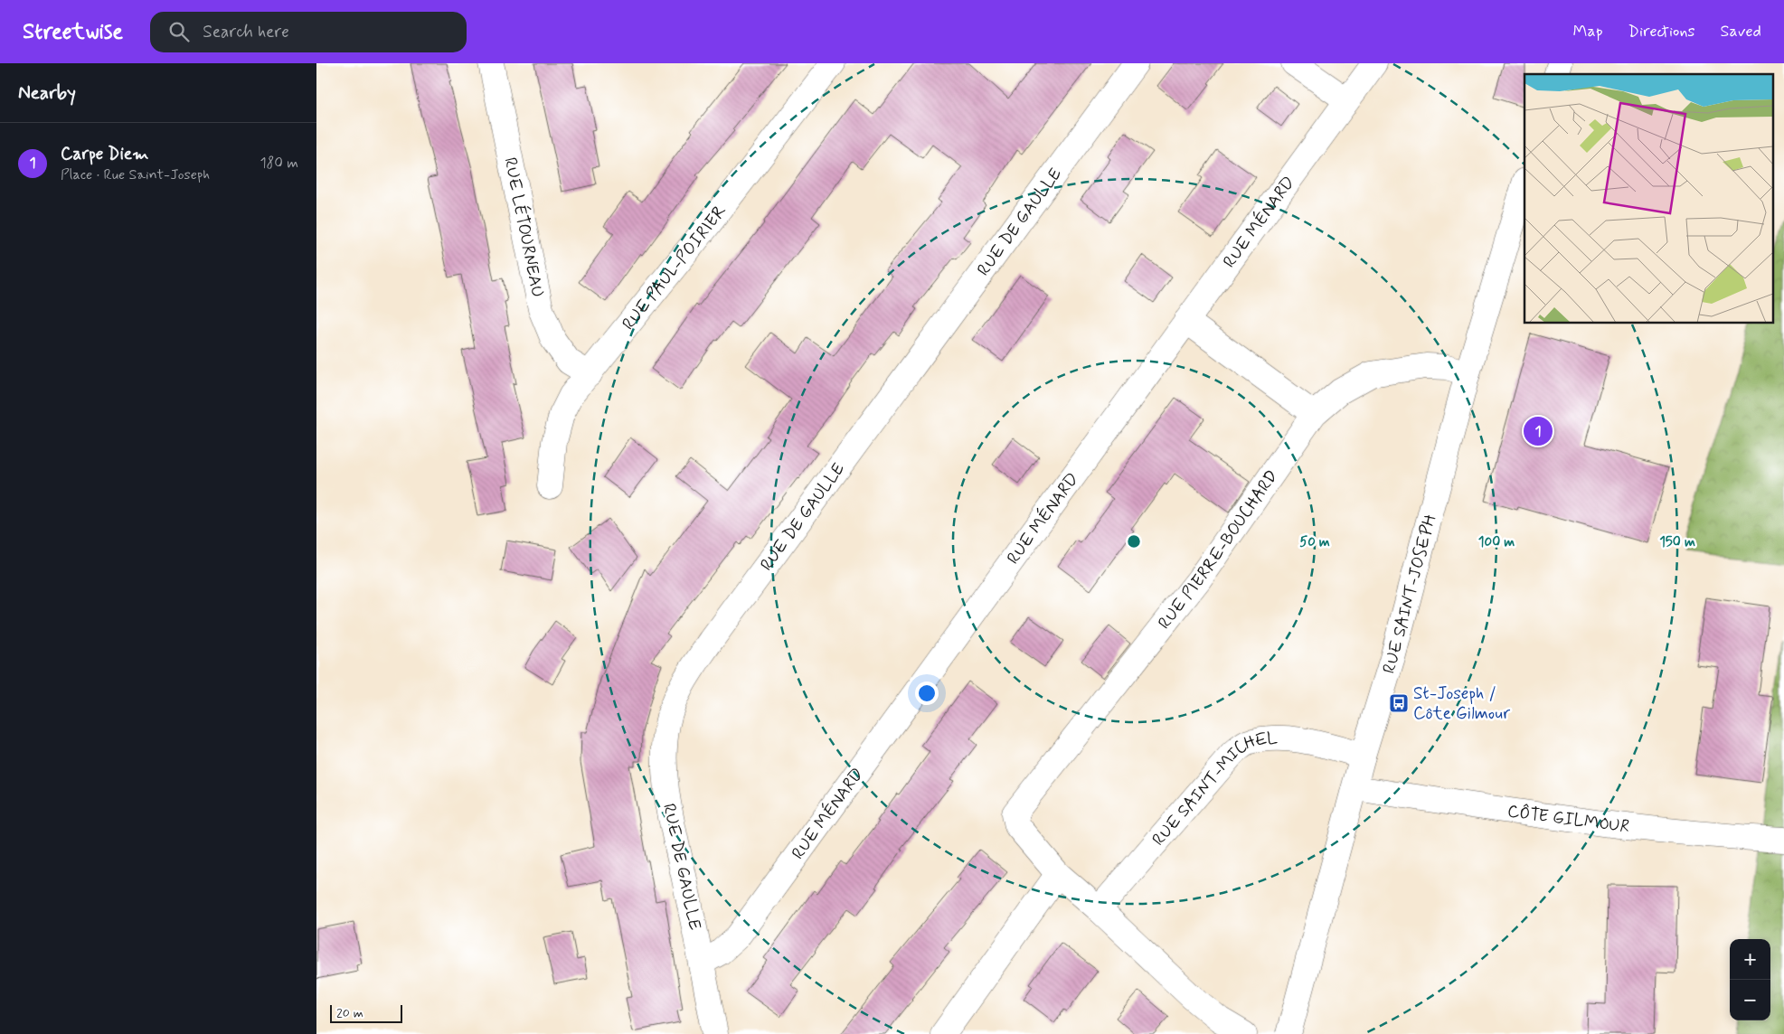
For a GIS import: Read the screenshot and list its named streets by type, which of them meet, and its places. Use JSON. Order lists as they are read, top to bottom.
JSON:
{
  "streets": {
    "street": [
      "RUE DE GAULLE",
      "RUE MÉNARD",
      "RUE LÉTOURNEAU",
      "RUE PAUL-POIRIER",
      "RUE PIERRE-BOUCHARD",
      "RUE SAINT-JOSEPH",
      "RUE SAINT-MICHEL",
      "CÔTE GILMOUR"
    ]
  },
  "crossings": [
    ["RUE DE GAULLE", "RUE MÉNARD"],
    ["RUE LÉTOURNEAU", "RUE PAUL-POIRIER"],
    ["RUE PIERRE-BOUCHARD", "RUE SAINT-JOSEPH"],
    ["RUE SAINT-JOSEPH", "RUE SAINT-MICHEL"],
    ["RUE SAINT-JOSEPH", "CÔTE GILMOUR"]
  ],
  "places": {
    "bus stop": ["St-Joseph / Côte Gilmour"]
  },
  "scale_bar": "20 m",
  "page": {
    "header": "Streetwise",
    "search": "Search here",
    "nav": ["Map", "Directions", "Saved"],
    "heading": "Nearby",
    "list": [
      {
        "mark": "1",
        "name": "Carpe Diem",
        "note": "Place · Rue Saint-Joseph",
        "value": "180 m"
      }
    ],
    "pins": "1",
    "map_buttons": ["+", "−"],
    "scale": "20 m"
  },
  "rings": ["50 m", "100 m", "150 m"]
}
